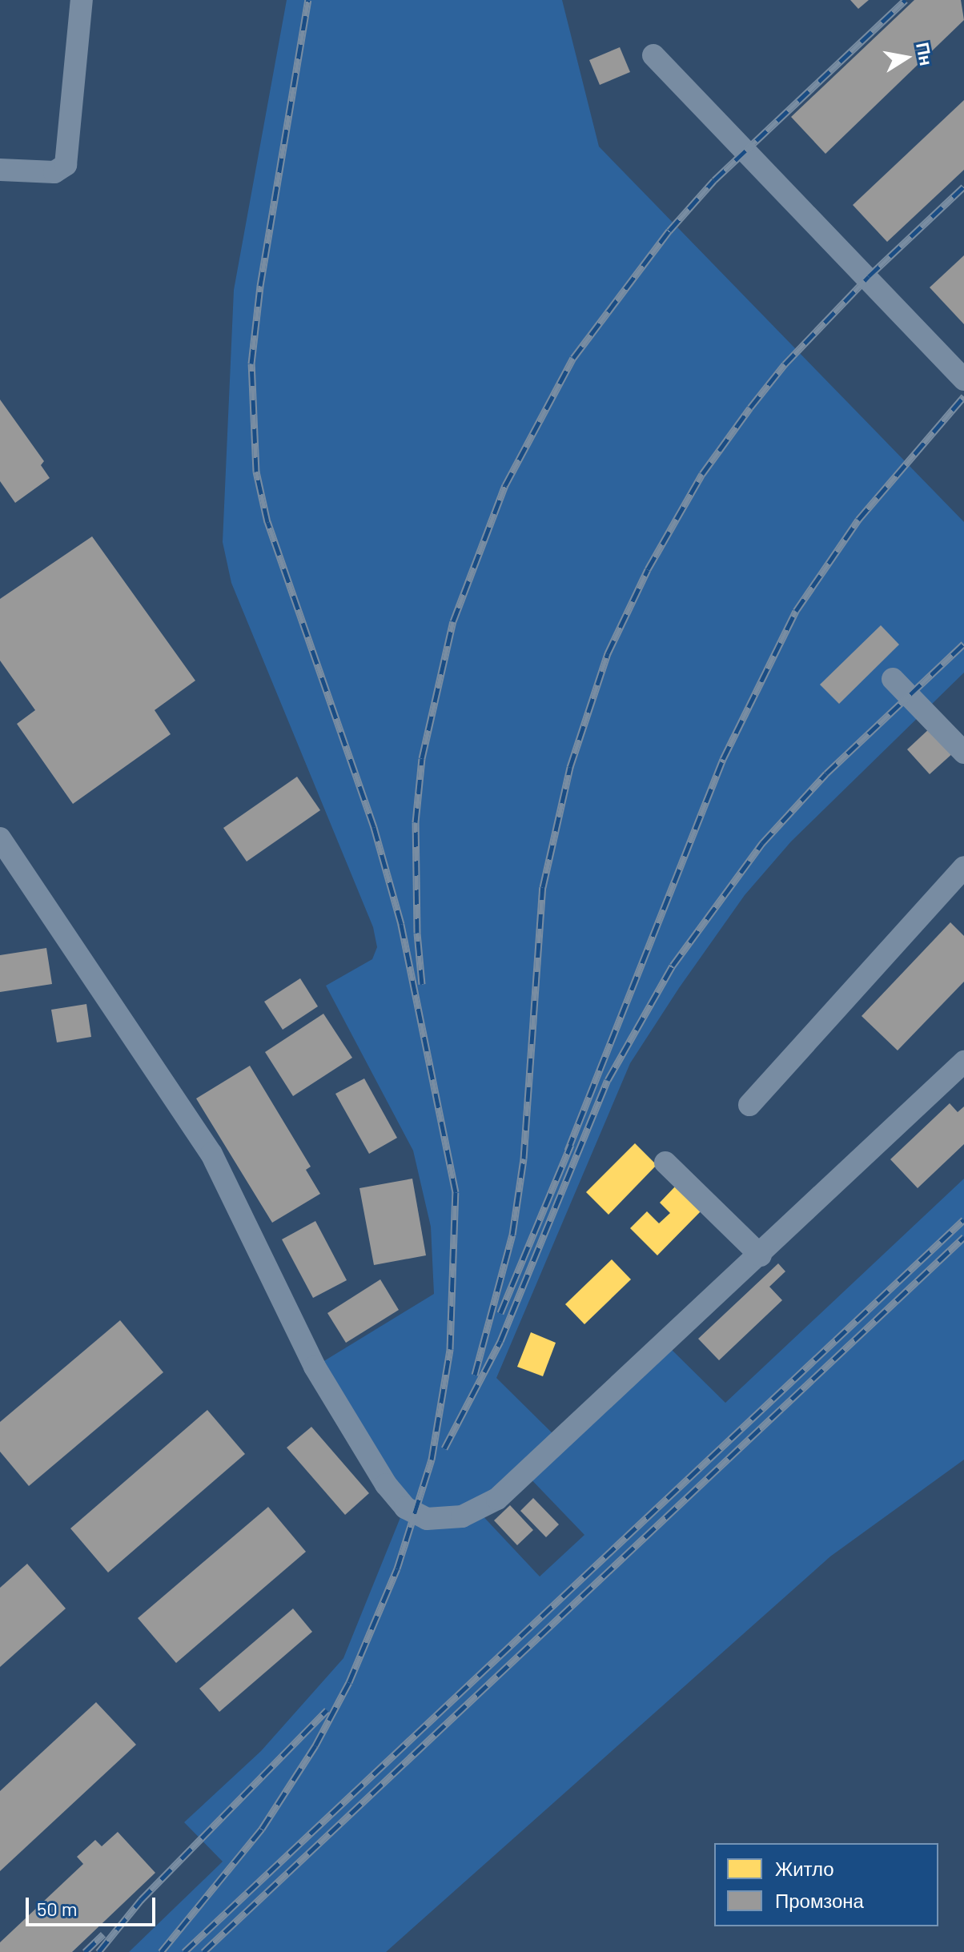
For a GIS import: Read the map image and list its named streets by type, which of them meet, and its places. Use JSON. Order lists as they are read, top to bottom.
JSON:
{
  "legend": ["Житло", "Промзона"],
  "scale_bar": "50 m",
  "north": "right"
}
